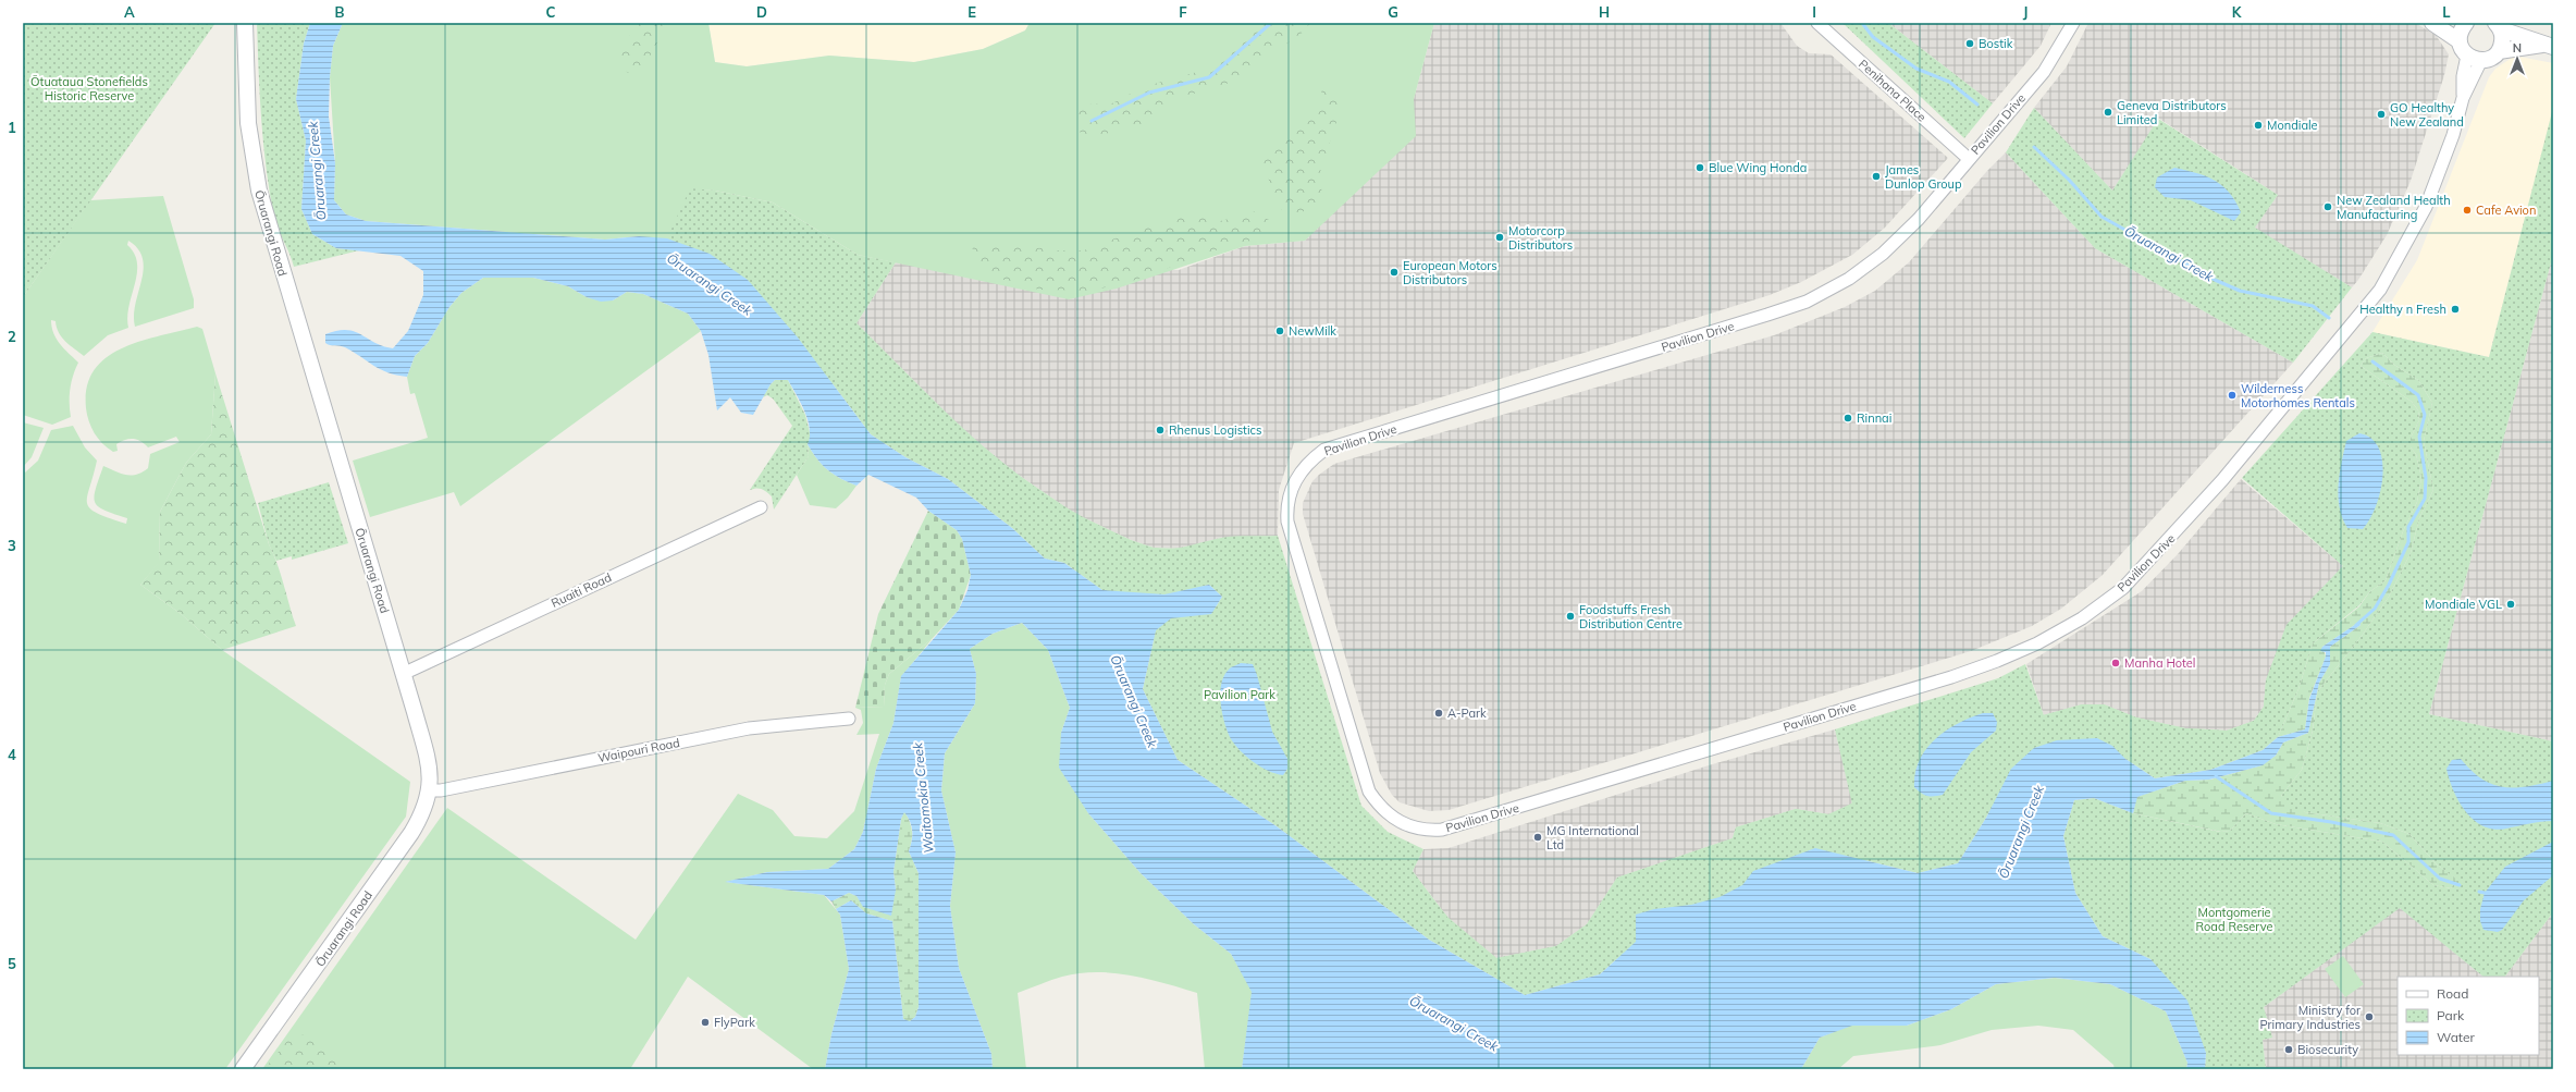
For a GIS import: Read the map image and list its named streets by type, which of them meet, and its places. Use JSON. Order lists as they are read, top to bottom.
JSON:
{
  "streets": {
    "street": [
      "Penihana Place",
      "Pavilion Drive",
      "Ōruarangi Road",
      "Ruaiti Road",
      "Waipouri Road"
    ]
  },
  "crossings": [
    ["Penihana Place", "Pavilion Drive"],
    ["Ōruarangi Road", "Ruaiti Road"],
    ["Ōruarangi Road", "Waipouri Road"]
  ],
  "water": ["Ōruarangi Creek", "Waitomokia Creek"],
  "parks": ["Ōtuataua Stonefields Historic Reserve", "Pavilion Park", "Montgomerie Road Reserve"],
  "places": [
    "Bostik",
    "Geneva Distributors Limited",
    "GO Healthy New Zealand",
    "Mondiale",
    "Blue Wing Honda",
    "James Dunlop Group",
    "New Zealand Health Manufacturing",
    "Cafe Avion",
    "Motorcorp Distributors",
    "European Motors Distributors",
    "Healthy n Fresh",
    "NewMilk",
    "Wilderness Motorhomes Rentals",
    "Rinnai",
    "Rhenus Logistics",
    "Mondiale VGL",
    "Foodstuffs Fresh Distribution Centre",
    "Manha Hotel",
    "A-Park",
    "MG International Ltd",
    "Ministry for Primary Industries",
    "FlyPark",
    "Biosecurity"
  ],
  "legend": ["Road", "Park", "Water"],
  "north": "top",
  "grid": {
    "columns": [
      "A",
      "B",
      "C",
      "D",
      "E",
      "F",
      "G",
      "H",
      "I",
      "J",
      "K",
      "L"
    ],
    "rows": [
      "1",
      "2",
      "3",
      "4",
      "5"
    ]
  }
}
